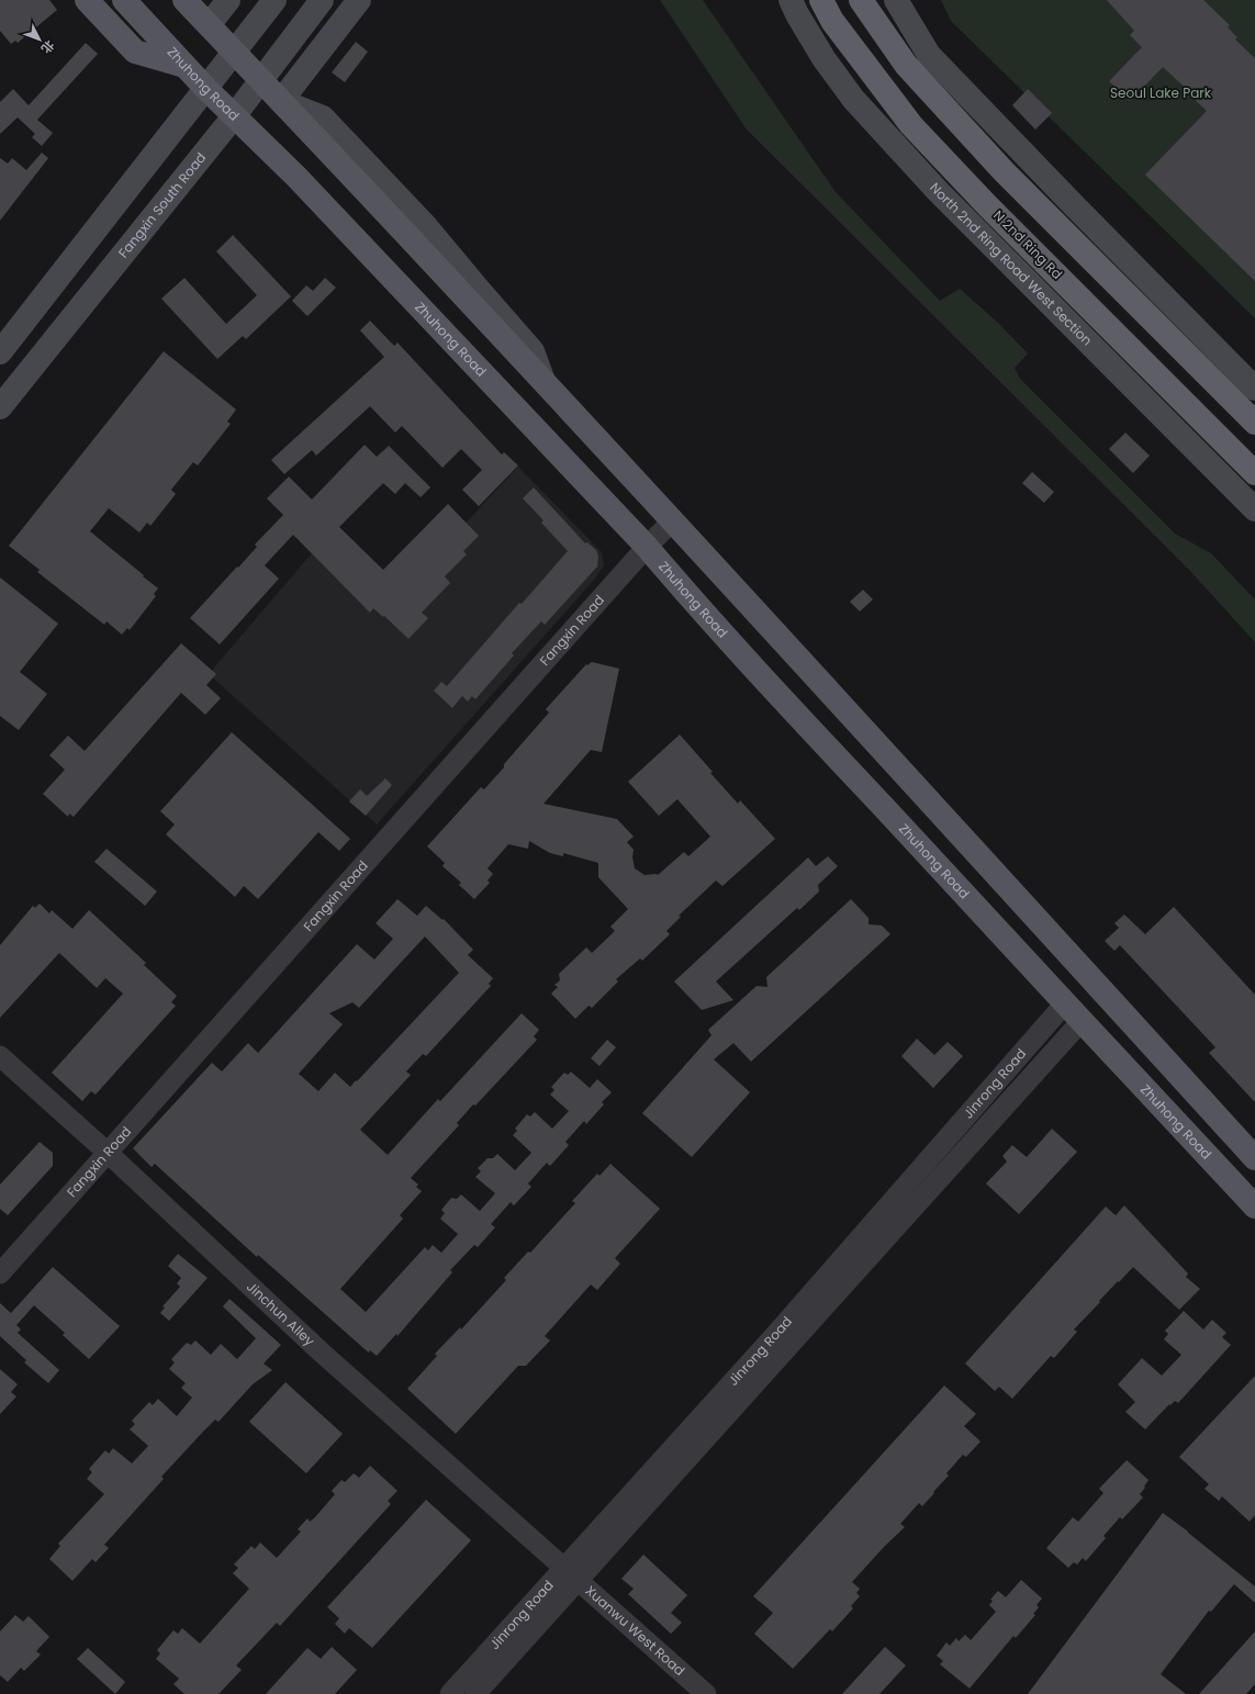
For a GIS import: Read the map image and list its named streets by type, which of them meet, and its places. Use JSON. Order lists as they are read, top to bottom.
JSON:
{
  "streets": {
    "highway": ["N 2nd Ring Rd"],
    "main road": ["Zhuhong Road", "Fangxin South Road", "North 2nd Ring Road West Section"],
    "street": [
      "Fangxin Road",
      "Jinrong Road",
      "Jinchun Alley",
      "Xuanwu West Road"
    ]
  },
  "crossings": [
    ["Zhuhong Road", "Fangxin South Road"],
    ["Zhuhong Road", "Fangxin Road"],
    ["Zhuhong Road", "Jinrong Road"],
    ["Fangxin Road", "Jinchun Alley"],
    ["Jinrong Road", "Jinchun Alley"],
    ["Jinrong Road", "Xuanwu West Road"],
    ["Jinchun Alley", "Xuanwu West Road"]
  ],
  "parks": ["Seoul Lake Park"],
  "north": "bottom right"
}
